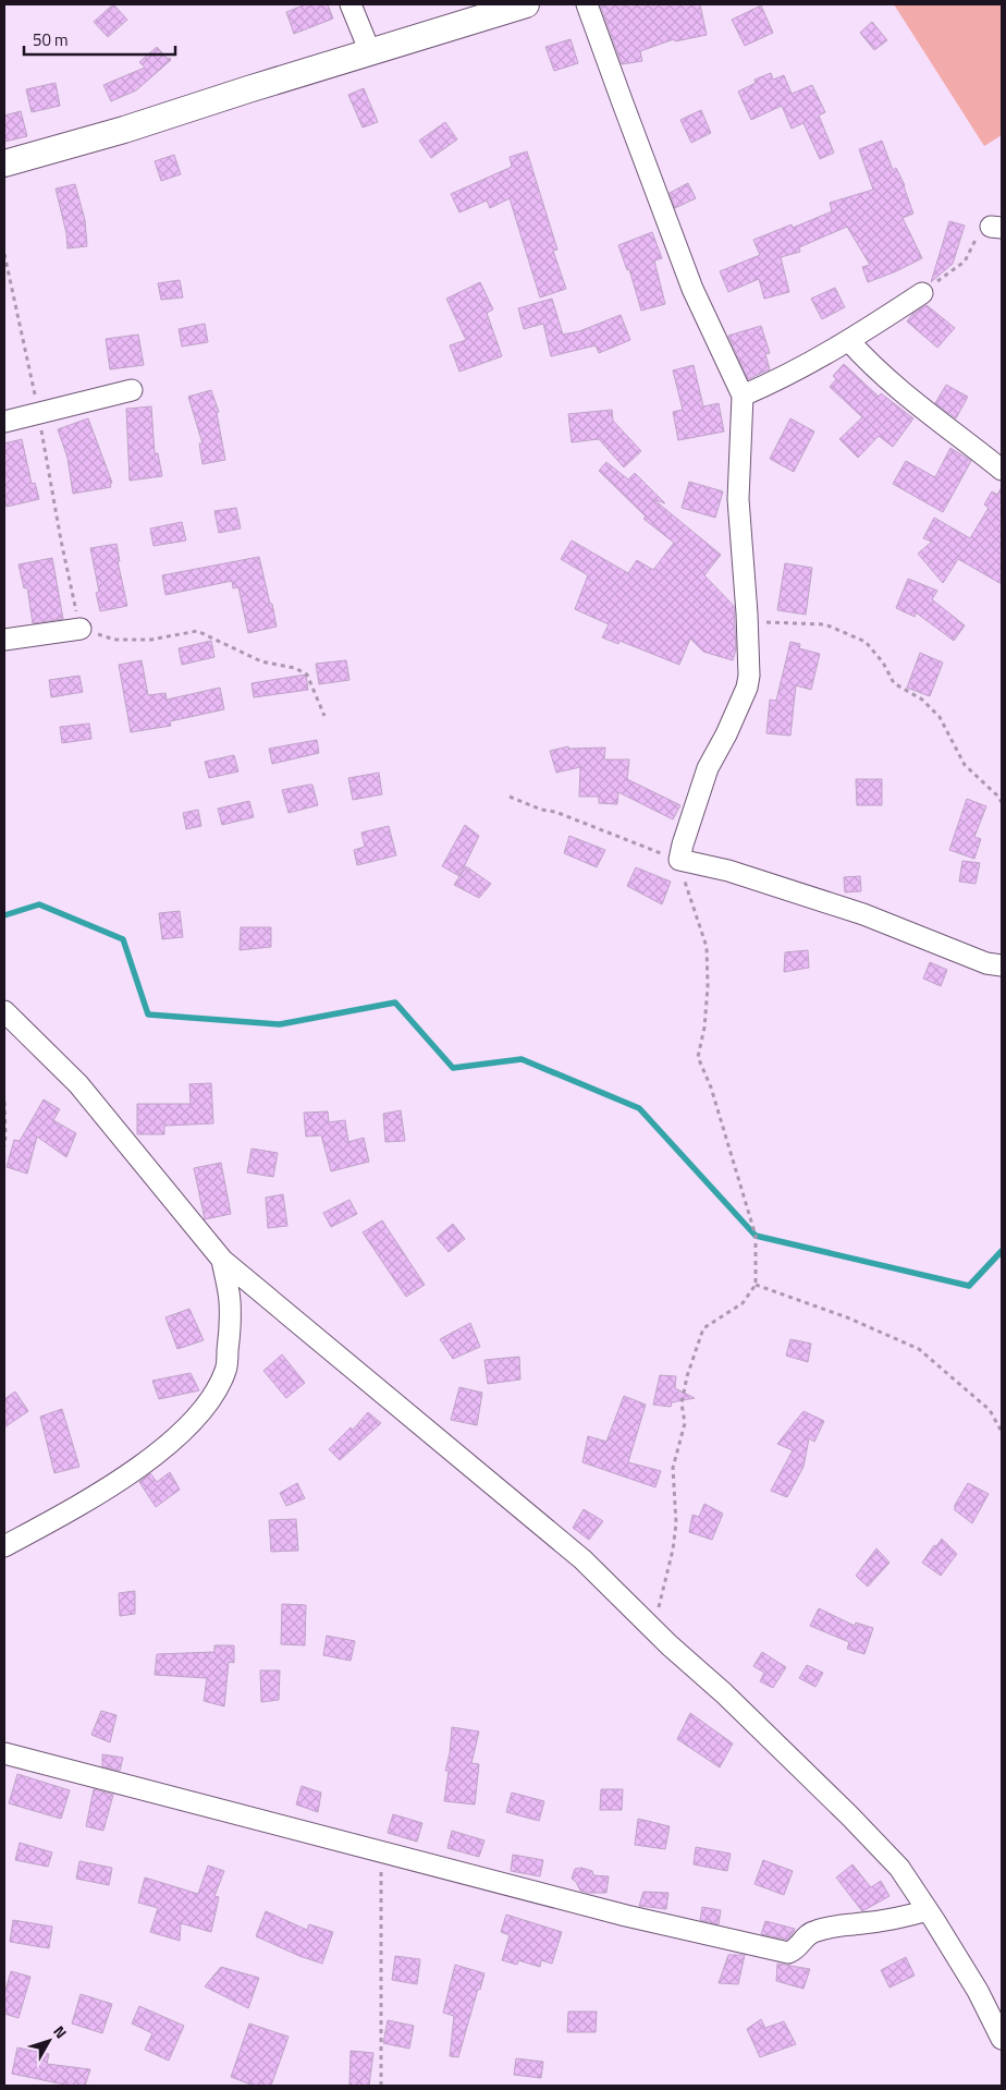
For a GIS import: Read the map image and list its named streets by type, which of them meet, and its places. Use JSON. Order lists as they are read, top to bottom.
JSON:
{
  "scale_bar": "50 m",
  "north": "top right"
}
